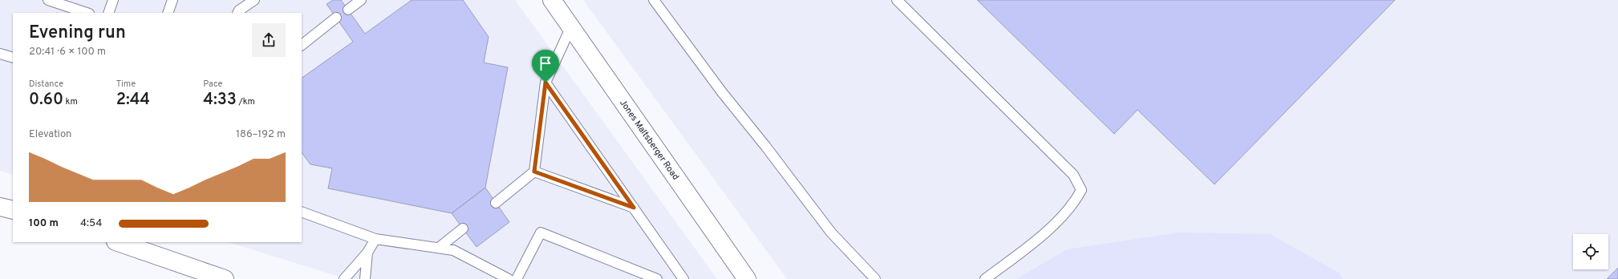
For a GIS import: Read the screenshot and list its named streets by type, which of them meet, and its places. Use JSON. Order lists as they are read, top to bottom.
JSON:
{
  "streets": {
    "street": ["Jones Maltsberger Road"]
  },
  "page": {
    "heading": ["Evening run", "20:41 · 6 × 100 m"],
    "stats": [
      ["Distance", "0.60 km"],
      ["Time", "2:44"],
      ["Pace", "4:33 /km"]
    ],
    "chart": ["Elevation", "186–192 m"],
    "list": [
      {
        "name": "100 m",
        "note": "4:54"
      }
    ]
  }
}
